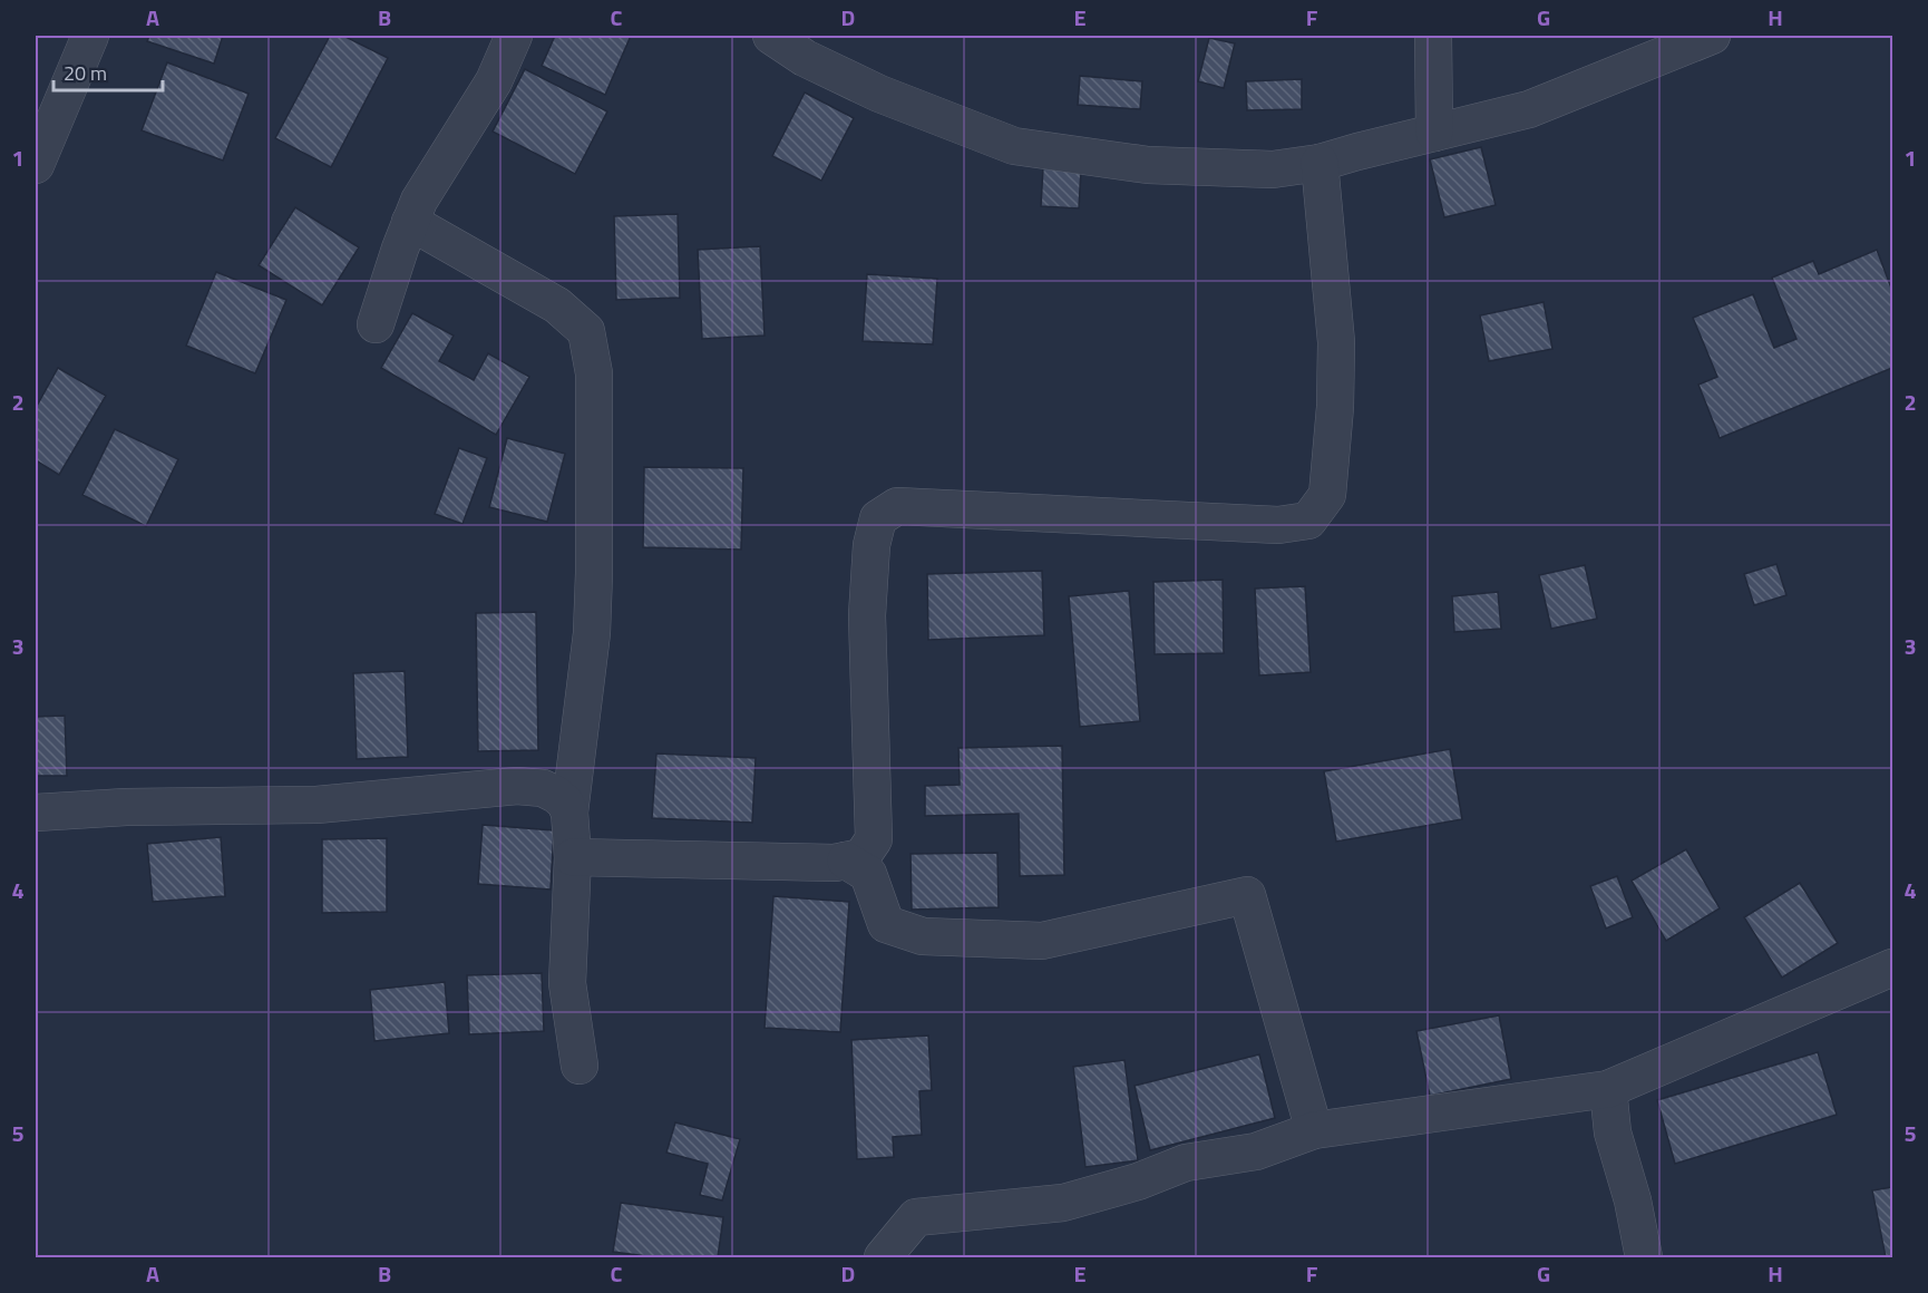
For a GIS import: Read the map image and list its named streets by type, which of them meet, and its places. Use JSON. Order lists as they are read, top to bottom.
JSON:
{
  "scale_bar": "20 m",
  "grid": {
    "columns": [
      "A",
      "B",
      "C",
      "D",
      "E",
      "F",
      "G",
      "H"
    ],
    "rows": [
      "1",
      "2",
      "3",
      "4",
      "5"
    ]
  }
}
